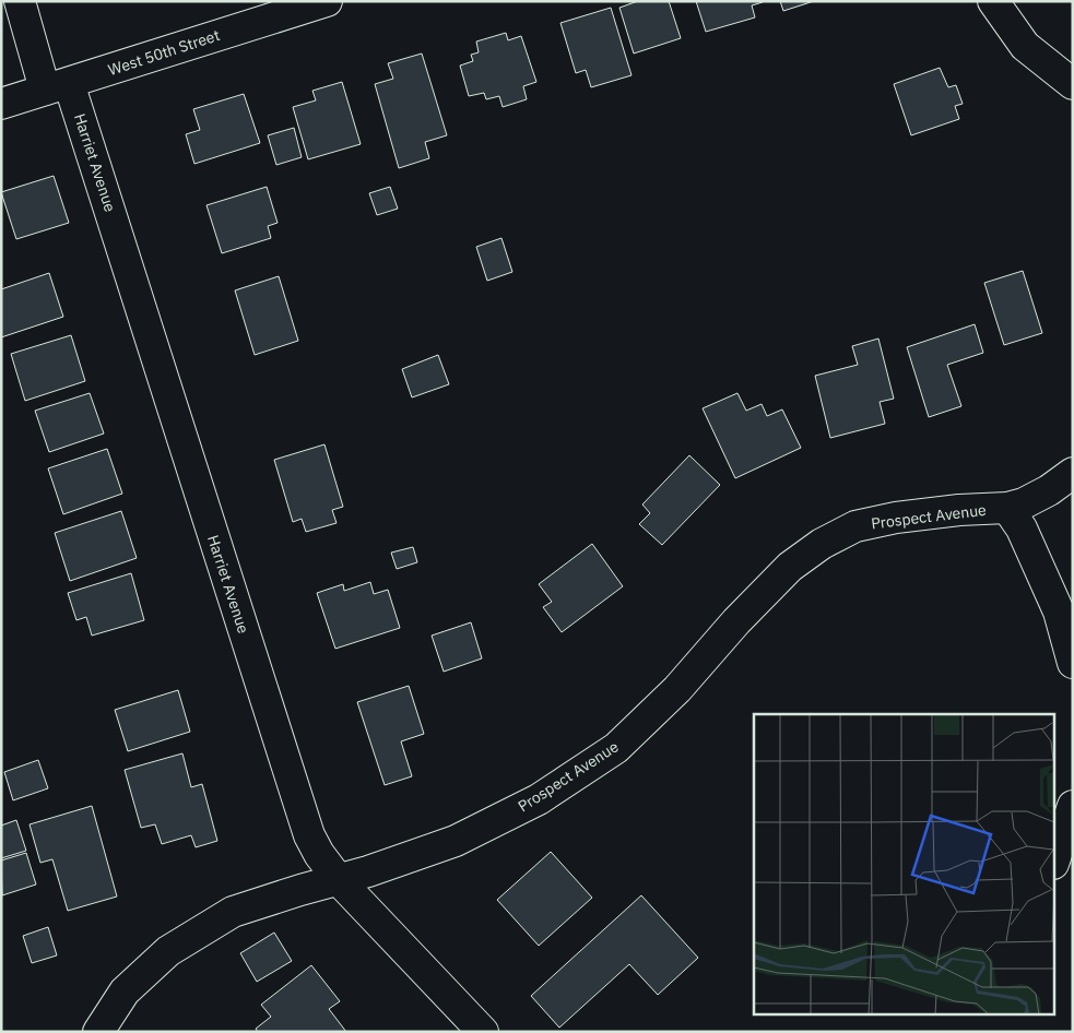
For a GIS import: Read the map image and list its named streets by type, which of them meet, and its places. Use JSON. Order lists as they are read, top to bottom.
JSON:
{
  "streets": {
    "street": ["West 50th Street", "Harriet Avenue", "Prospect Avenue"]
  },
  "crossings": [
    ["West 50th Street", "Harriet Avenue"],
    ["Harriet Avenue", "Prospect Avenue"]
  ]
}
